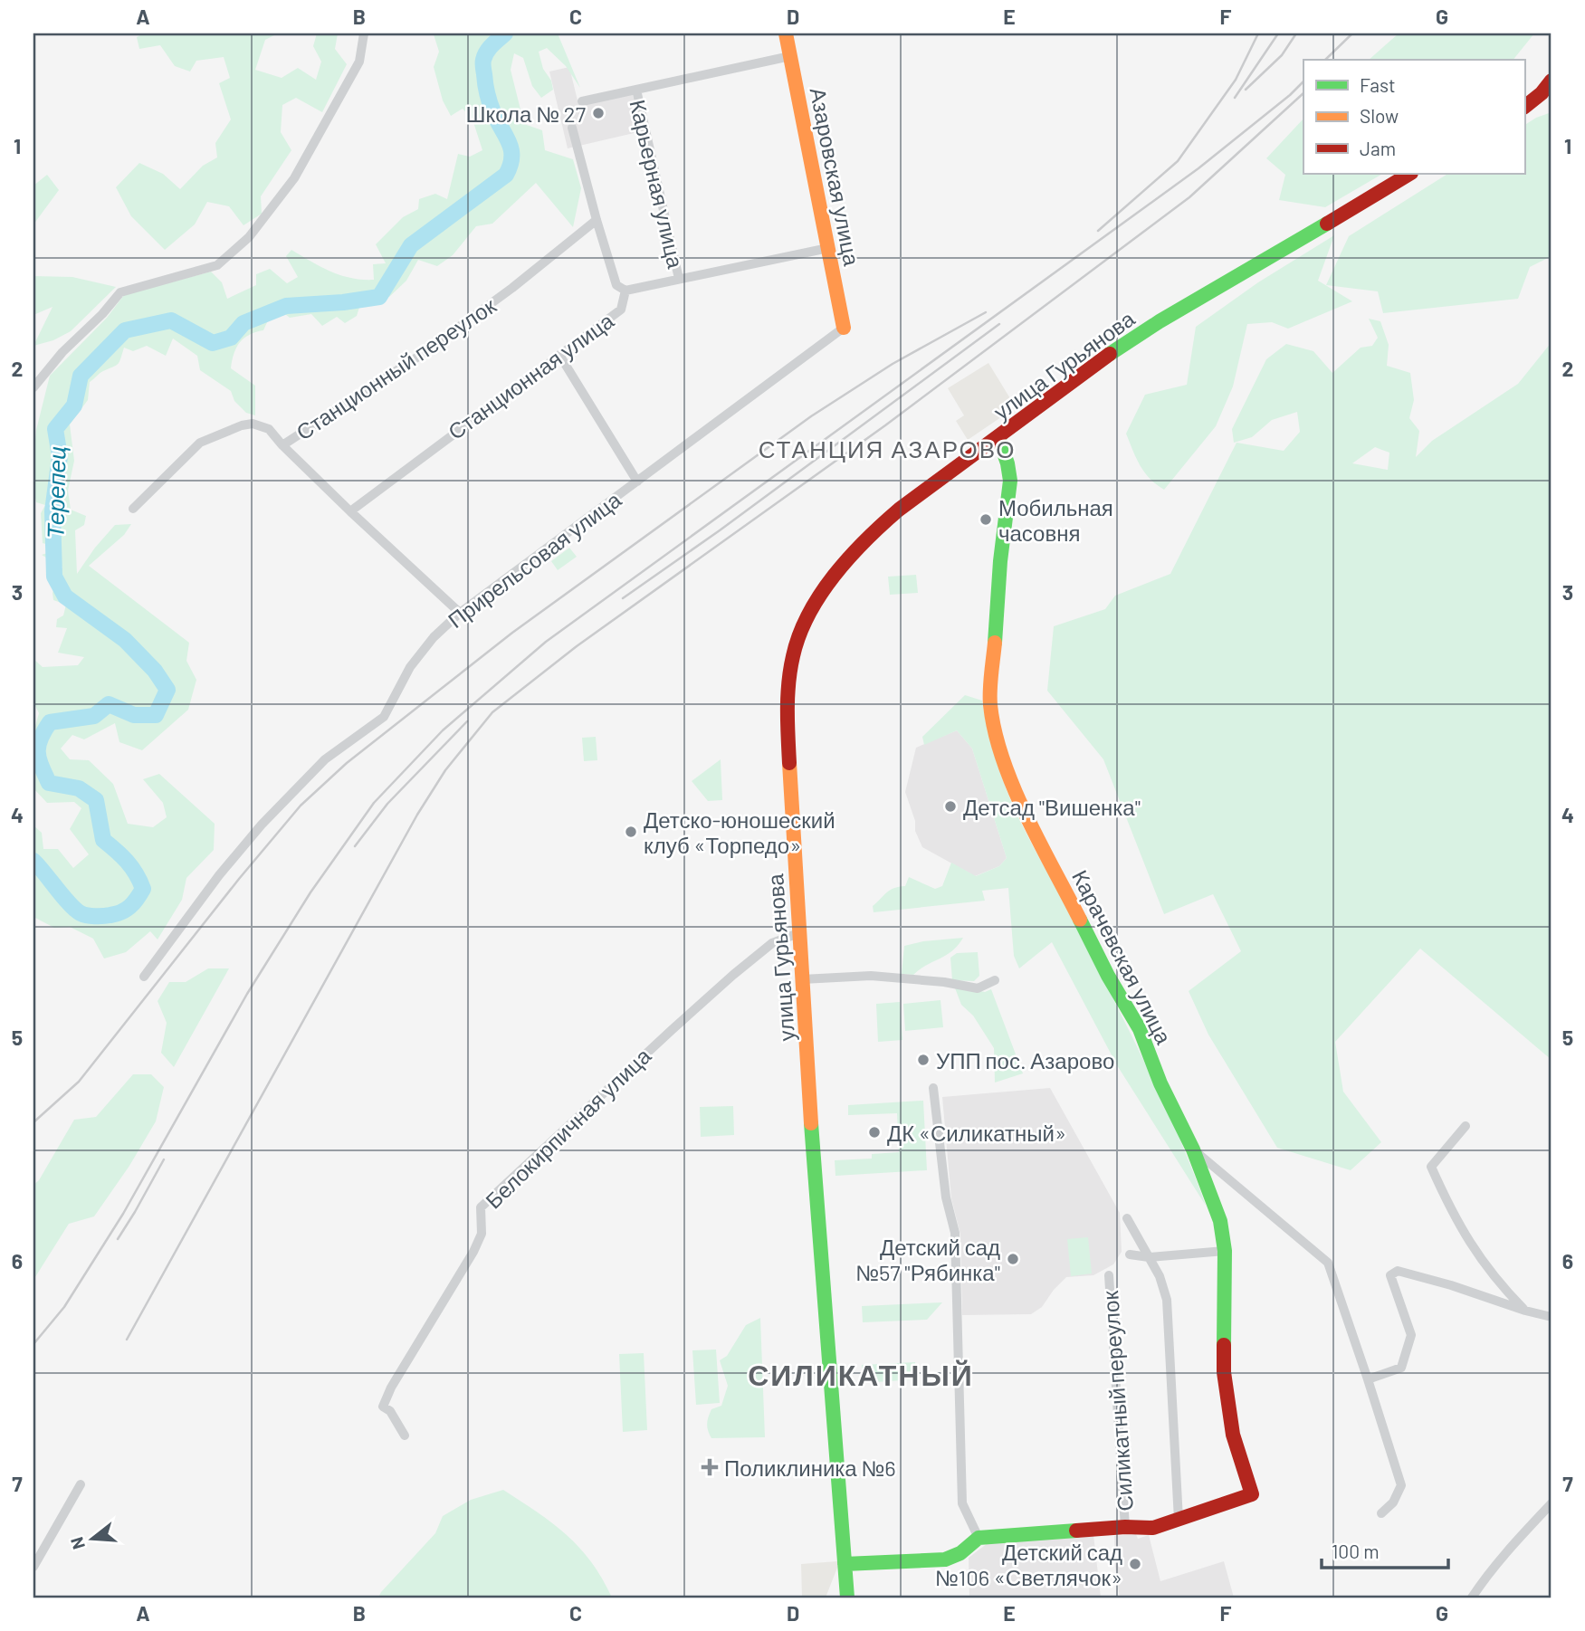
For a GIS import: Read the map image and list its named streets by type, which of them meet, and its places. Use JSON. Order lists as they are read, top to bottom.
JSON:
{
  "streets": {
    "street": [
      "Азаровская улица",
      "Карьерная улица",
      "улица Гурьянова",
      "Станционный переулок",
      "Станционная улица",
      "Прирельсовая улица",
      "Карачевская улица",
      "Белокирпичная улица",
      "Силикатный переулок"
    ]
  },
  "crossings": [
    ["Азаровская улица", "Станционная улица"],
    ["Азаровская улица", "Прирельсовая улица"],
    ["Карьерная улица", "Станционная улица"],
    ["улица Гурьянова", "Карачевская улица"],
    ["улица Гурьянова", "Белокирпичная улица"]
  ],
  "districts": ["СТАНЦИЯ АЗАРОВО", "СИЛИКАТНЫЙ"],
  "water": ["Терепец"],
  "places": {
    "other": [
      "Школа № 27",
      "Мобильная часовня",
      "Детсад \"Вишенка\"",
      "Детско-юношеский клуб «Торпедо»",
      "УПП пос. Азарово",
      "ДК «Силикатный»",
      "Детский сад №57 \"Рябинка\"",
      "Детский сад №106 «Светлячок»"
    ],
    "health": ["Поликлиника №6"]
  },
  "legend": ["Fast", "Slow", "Jam"],
  "scale_bar": "100 m",
  "north": "left",
  "grid": {
    "columns": [
      "A",
      "B",
      "C",
      "D",
      "E",
      "F",
      "G"
    ],
    "rows": [
      "1",
      "2",
      "3",
      "4",
      "5",
      "6",
      "7"
    ]
  }
}
